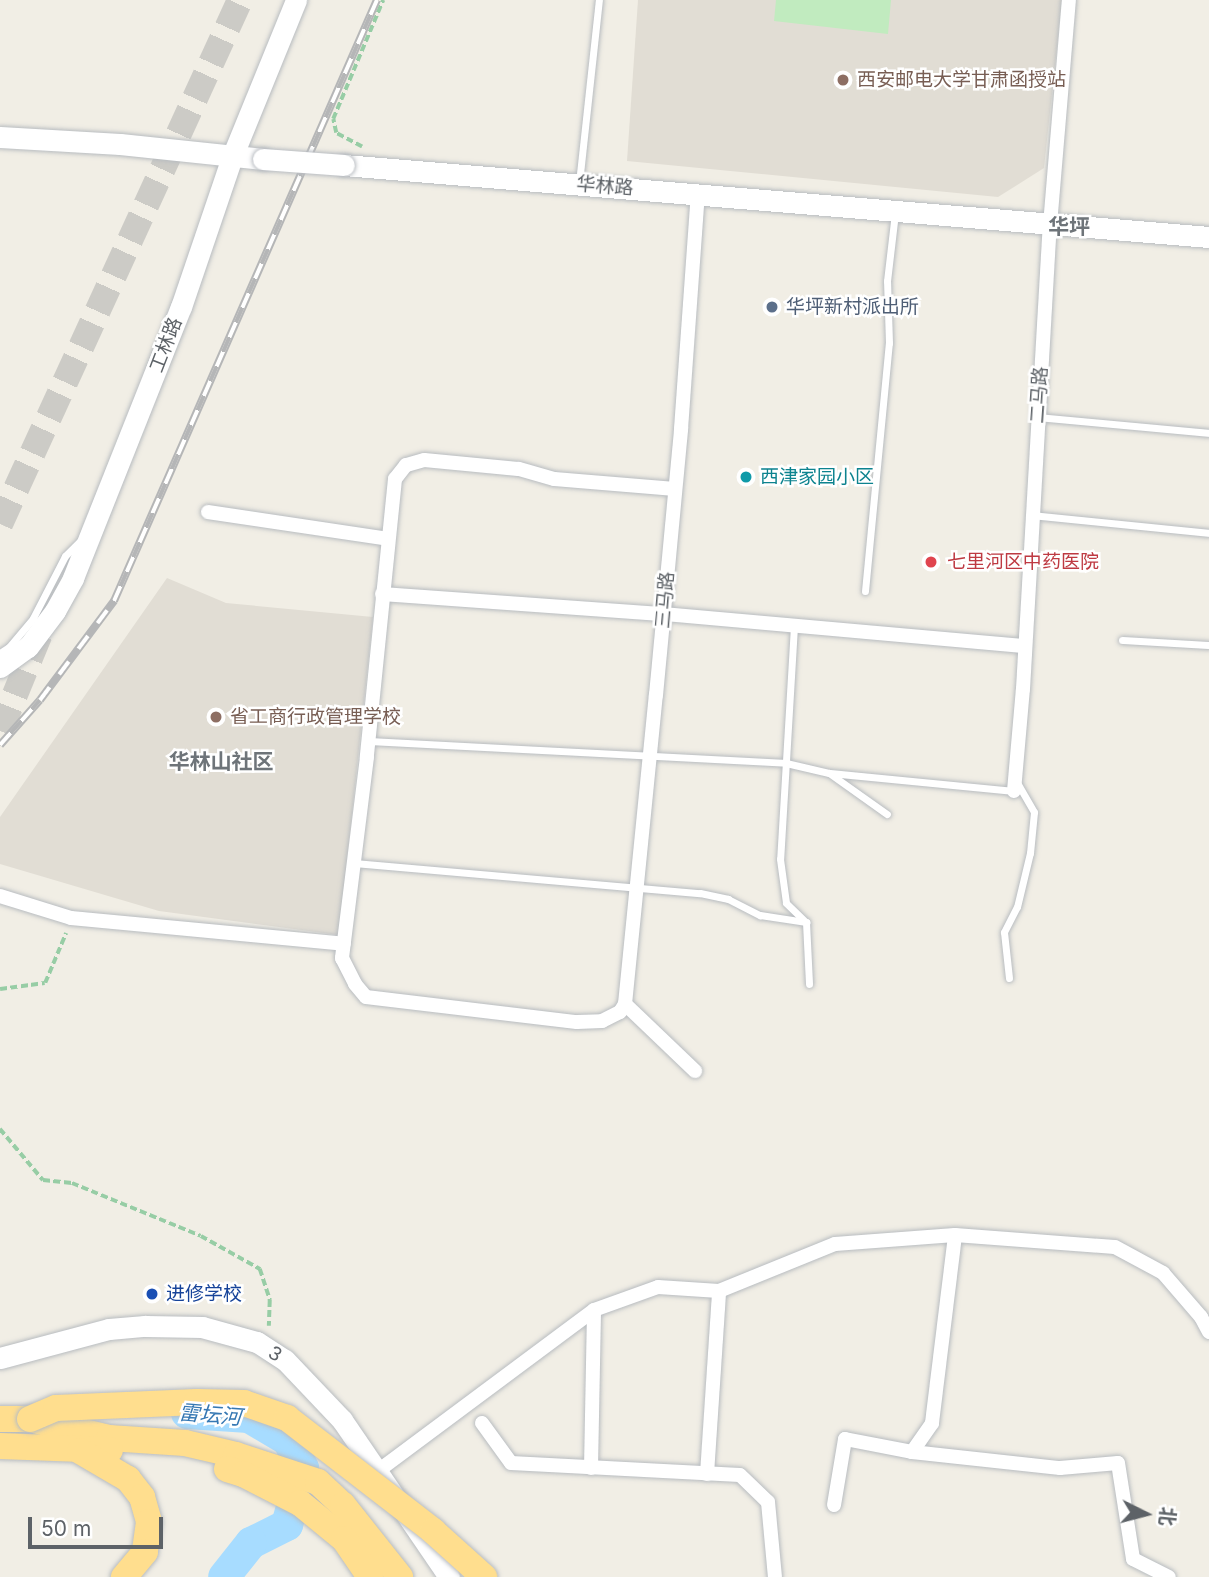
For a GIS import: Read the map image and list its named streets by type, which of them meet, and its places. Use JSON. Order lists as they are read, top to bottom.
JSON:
{
  "streets": {
    "street": [
      "华林路",
      "工林路",
      "二马路",
      "三马路",
      "3"
    ]
  },
  "crossings": [
    ["华林路", "工林路"],
    ["华林路", "二马路"],
    ["华林路", "三马路"]
  ],
  "districts": ["华坪", "华林山社区"],
  "water": ["雷坛河"],
  "places": [
    "西安邮电大学甘肃函授站",
    "华坪新村派出所",
    "西津家园小区",
    "七里河区中药医院",
    "省工商行政管理学校",
    "进修学校"
  ],
  "scale_bar": "50 m",
  "north": "right"
}
